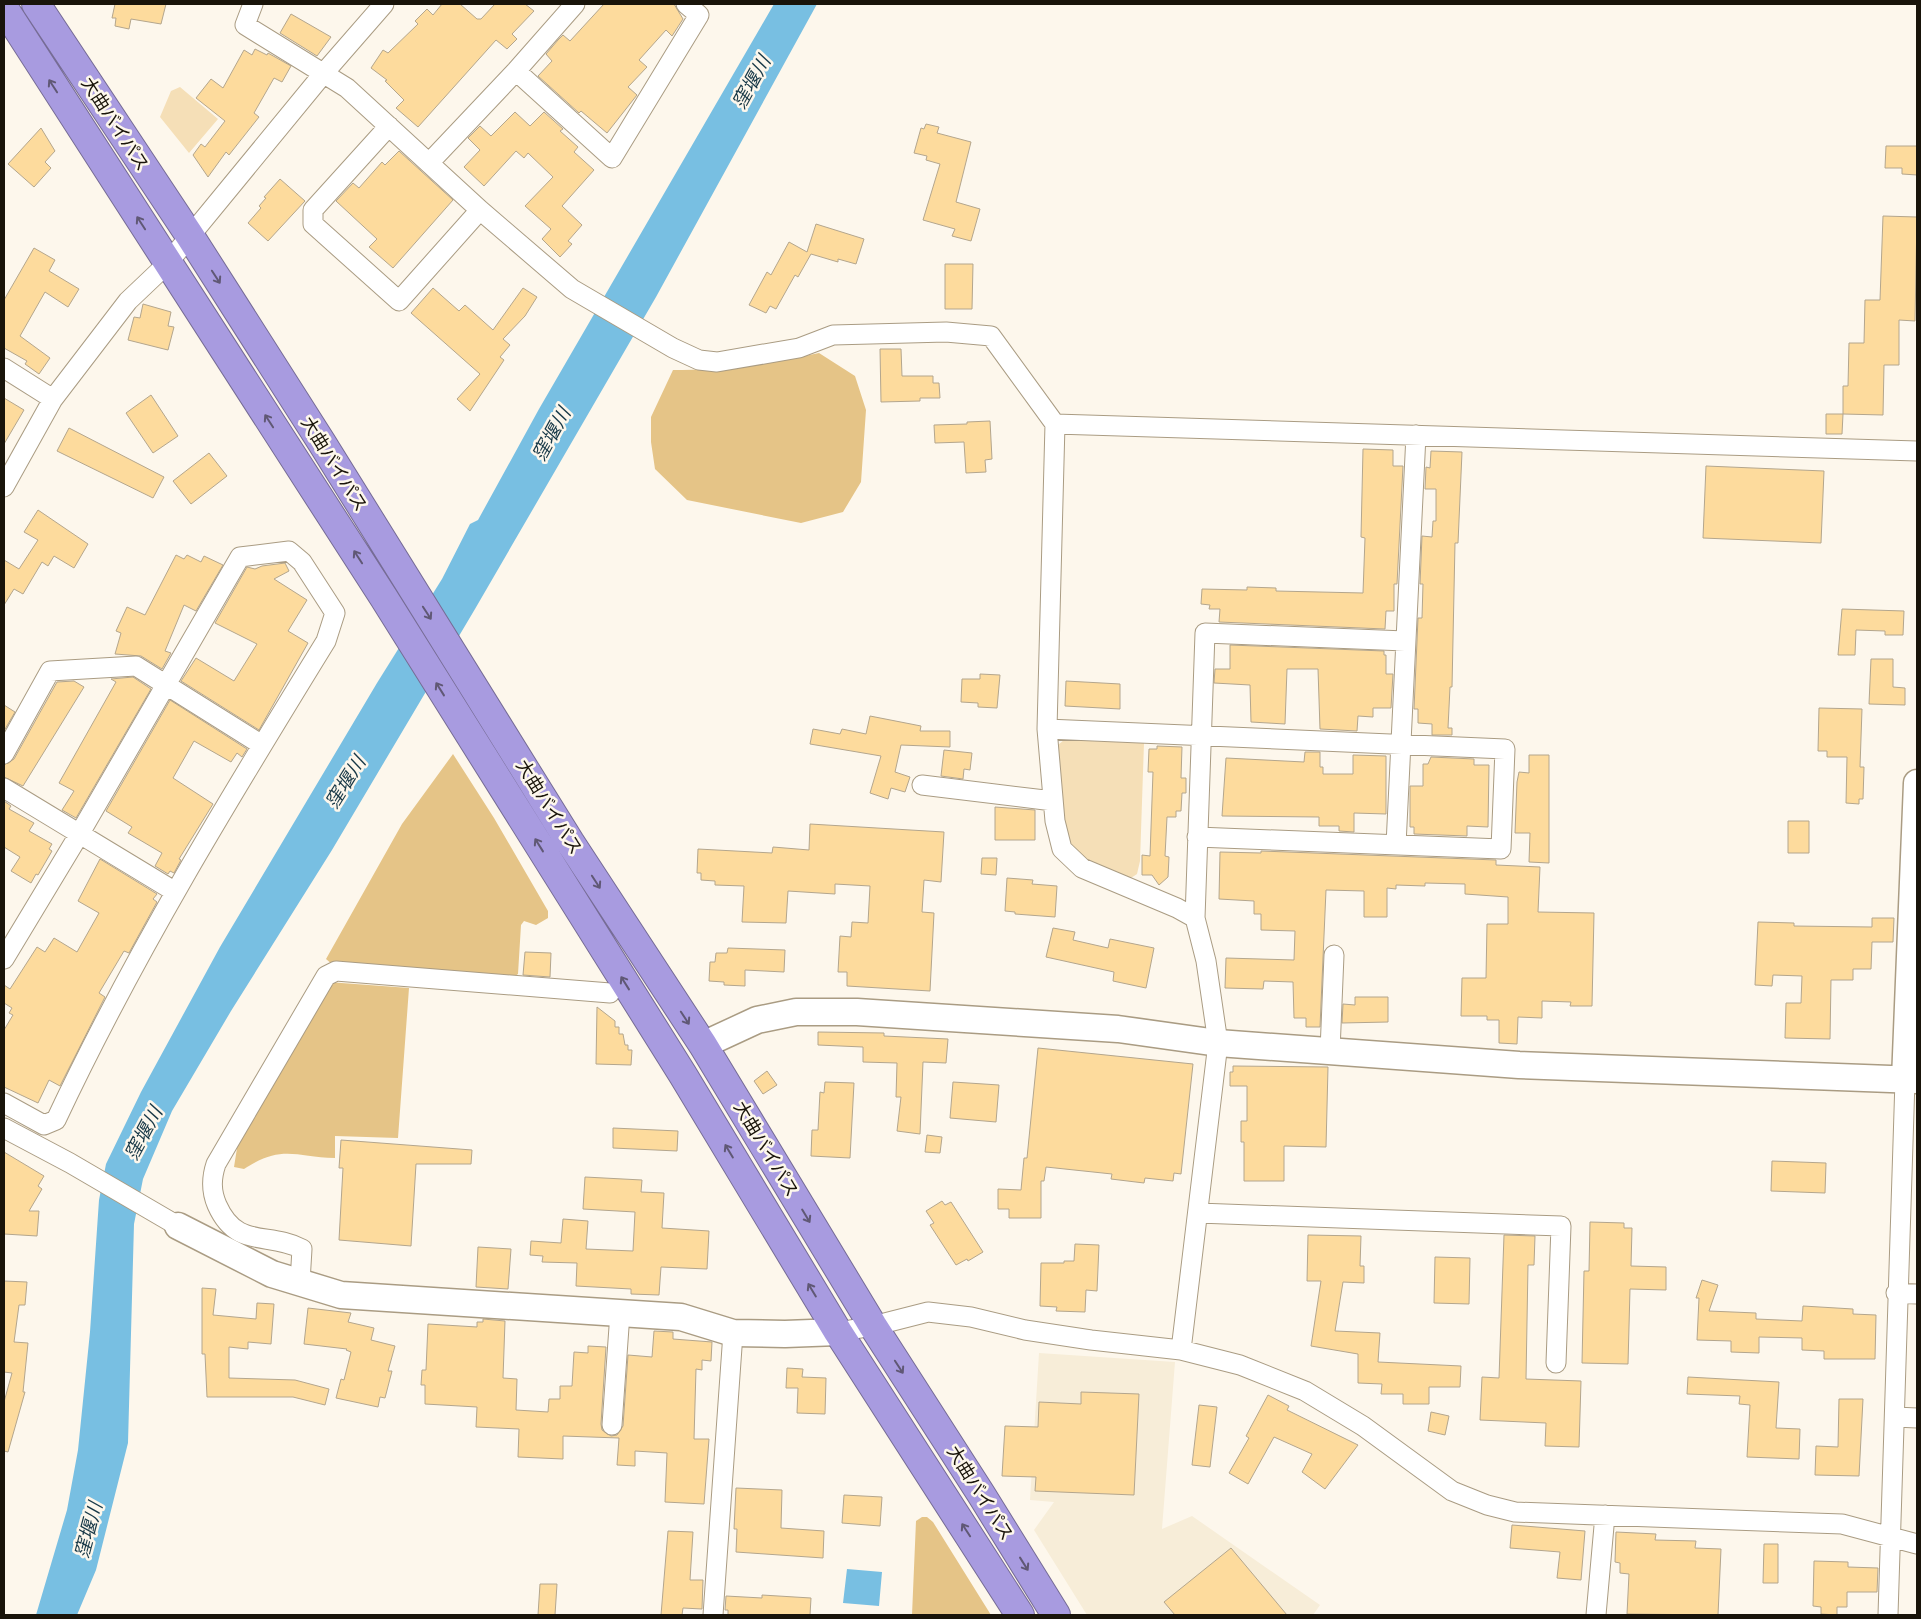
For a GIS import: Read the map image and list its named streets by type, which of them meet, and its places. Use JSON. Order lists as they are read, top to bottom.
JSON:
{
  "streets": {
    "highway": ["大曲バイパス"]
  },
  "water": ["窪堰川"]
}
